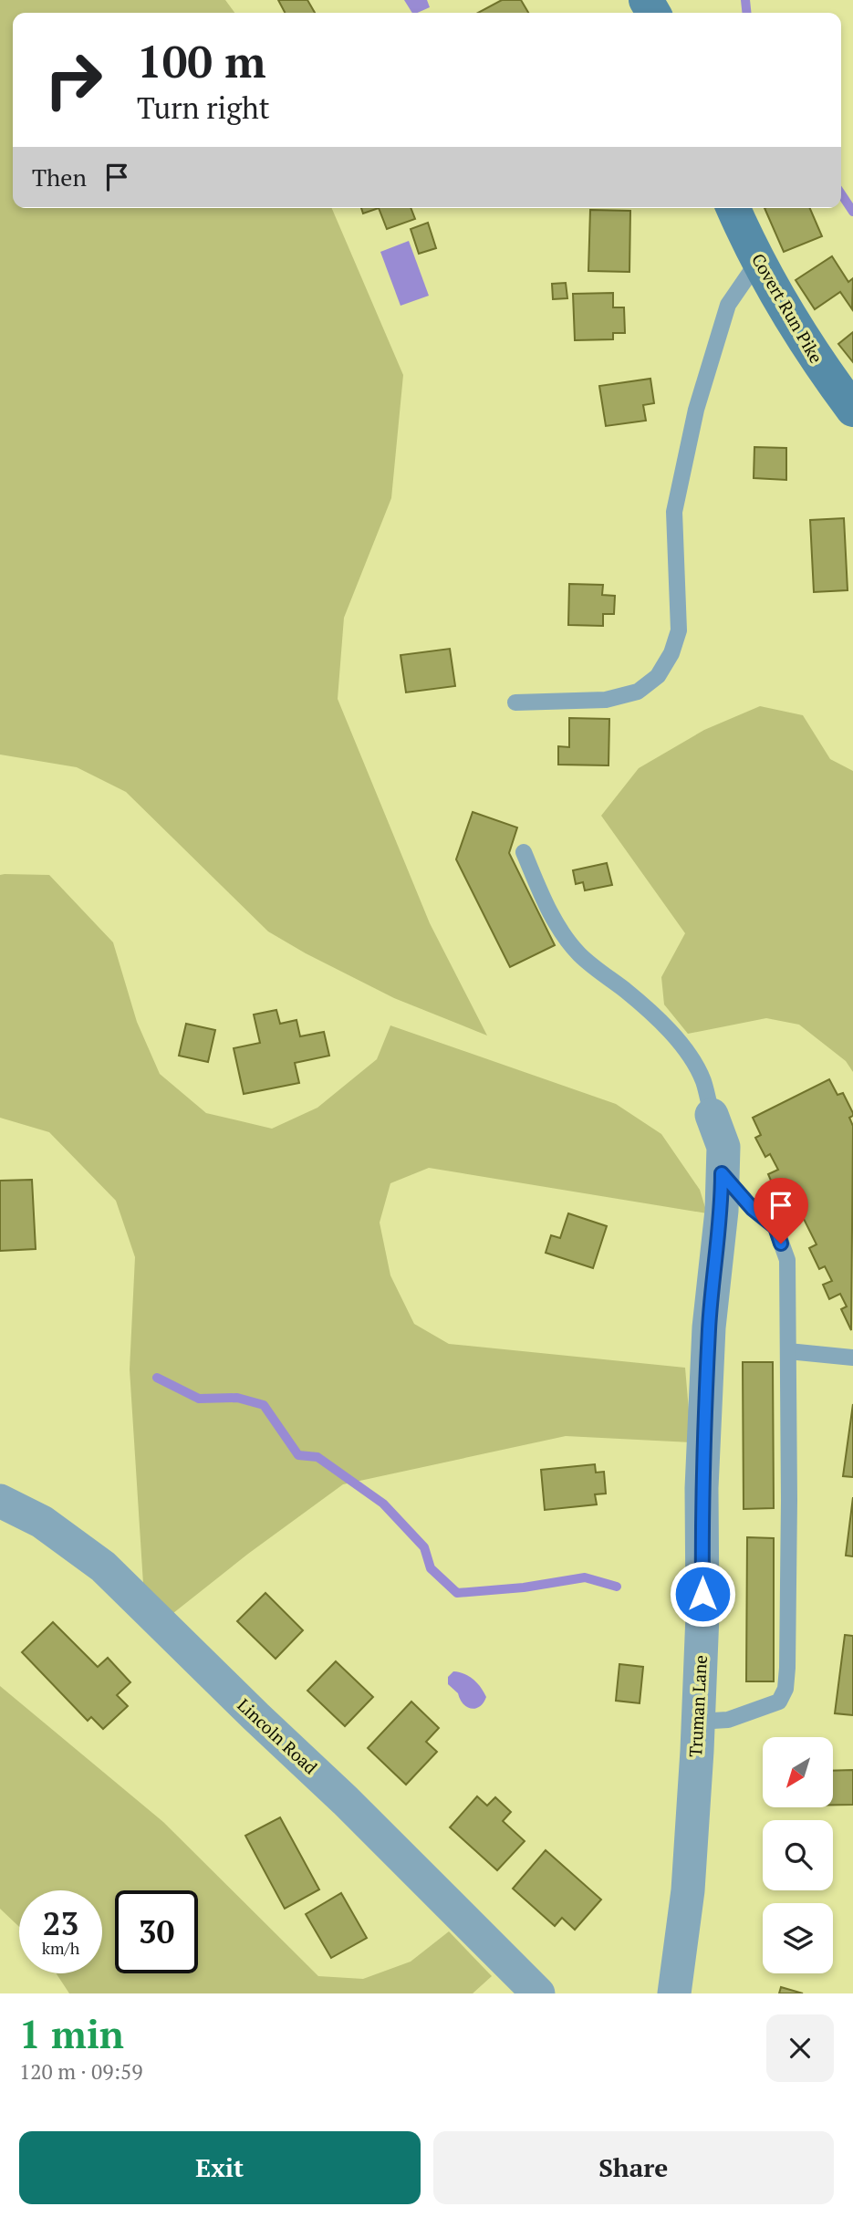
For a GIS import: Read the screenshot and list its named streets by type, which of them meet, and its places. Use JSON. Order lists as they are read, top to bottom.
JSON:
{
  "streets": {
    "street": ["Covert Run Pike", "Truman Lane", "Lincoln Road"]
  },
  "north": "bottom left",
  "page": {
    "turn": ["100 m", "Turn right"],
    "then": "Then",
    "speed": "23 km/h",
    "limit": "30",
    "heading": ["1 min", "120 m · 09:59"],
    "buttons": ["Exit", "Share"]
  }
}
